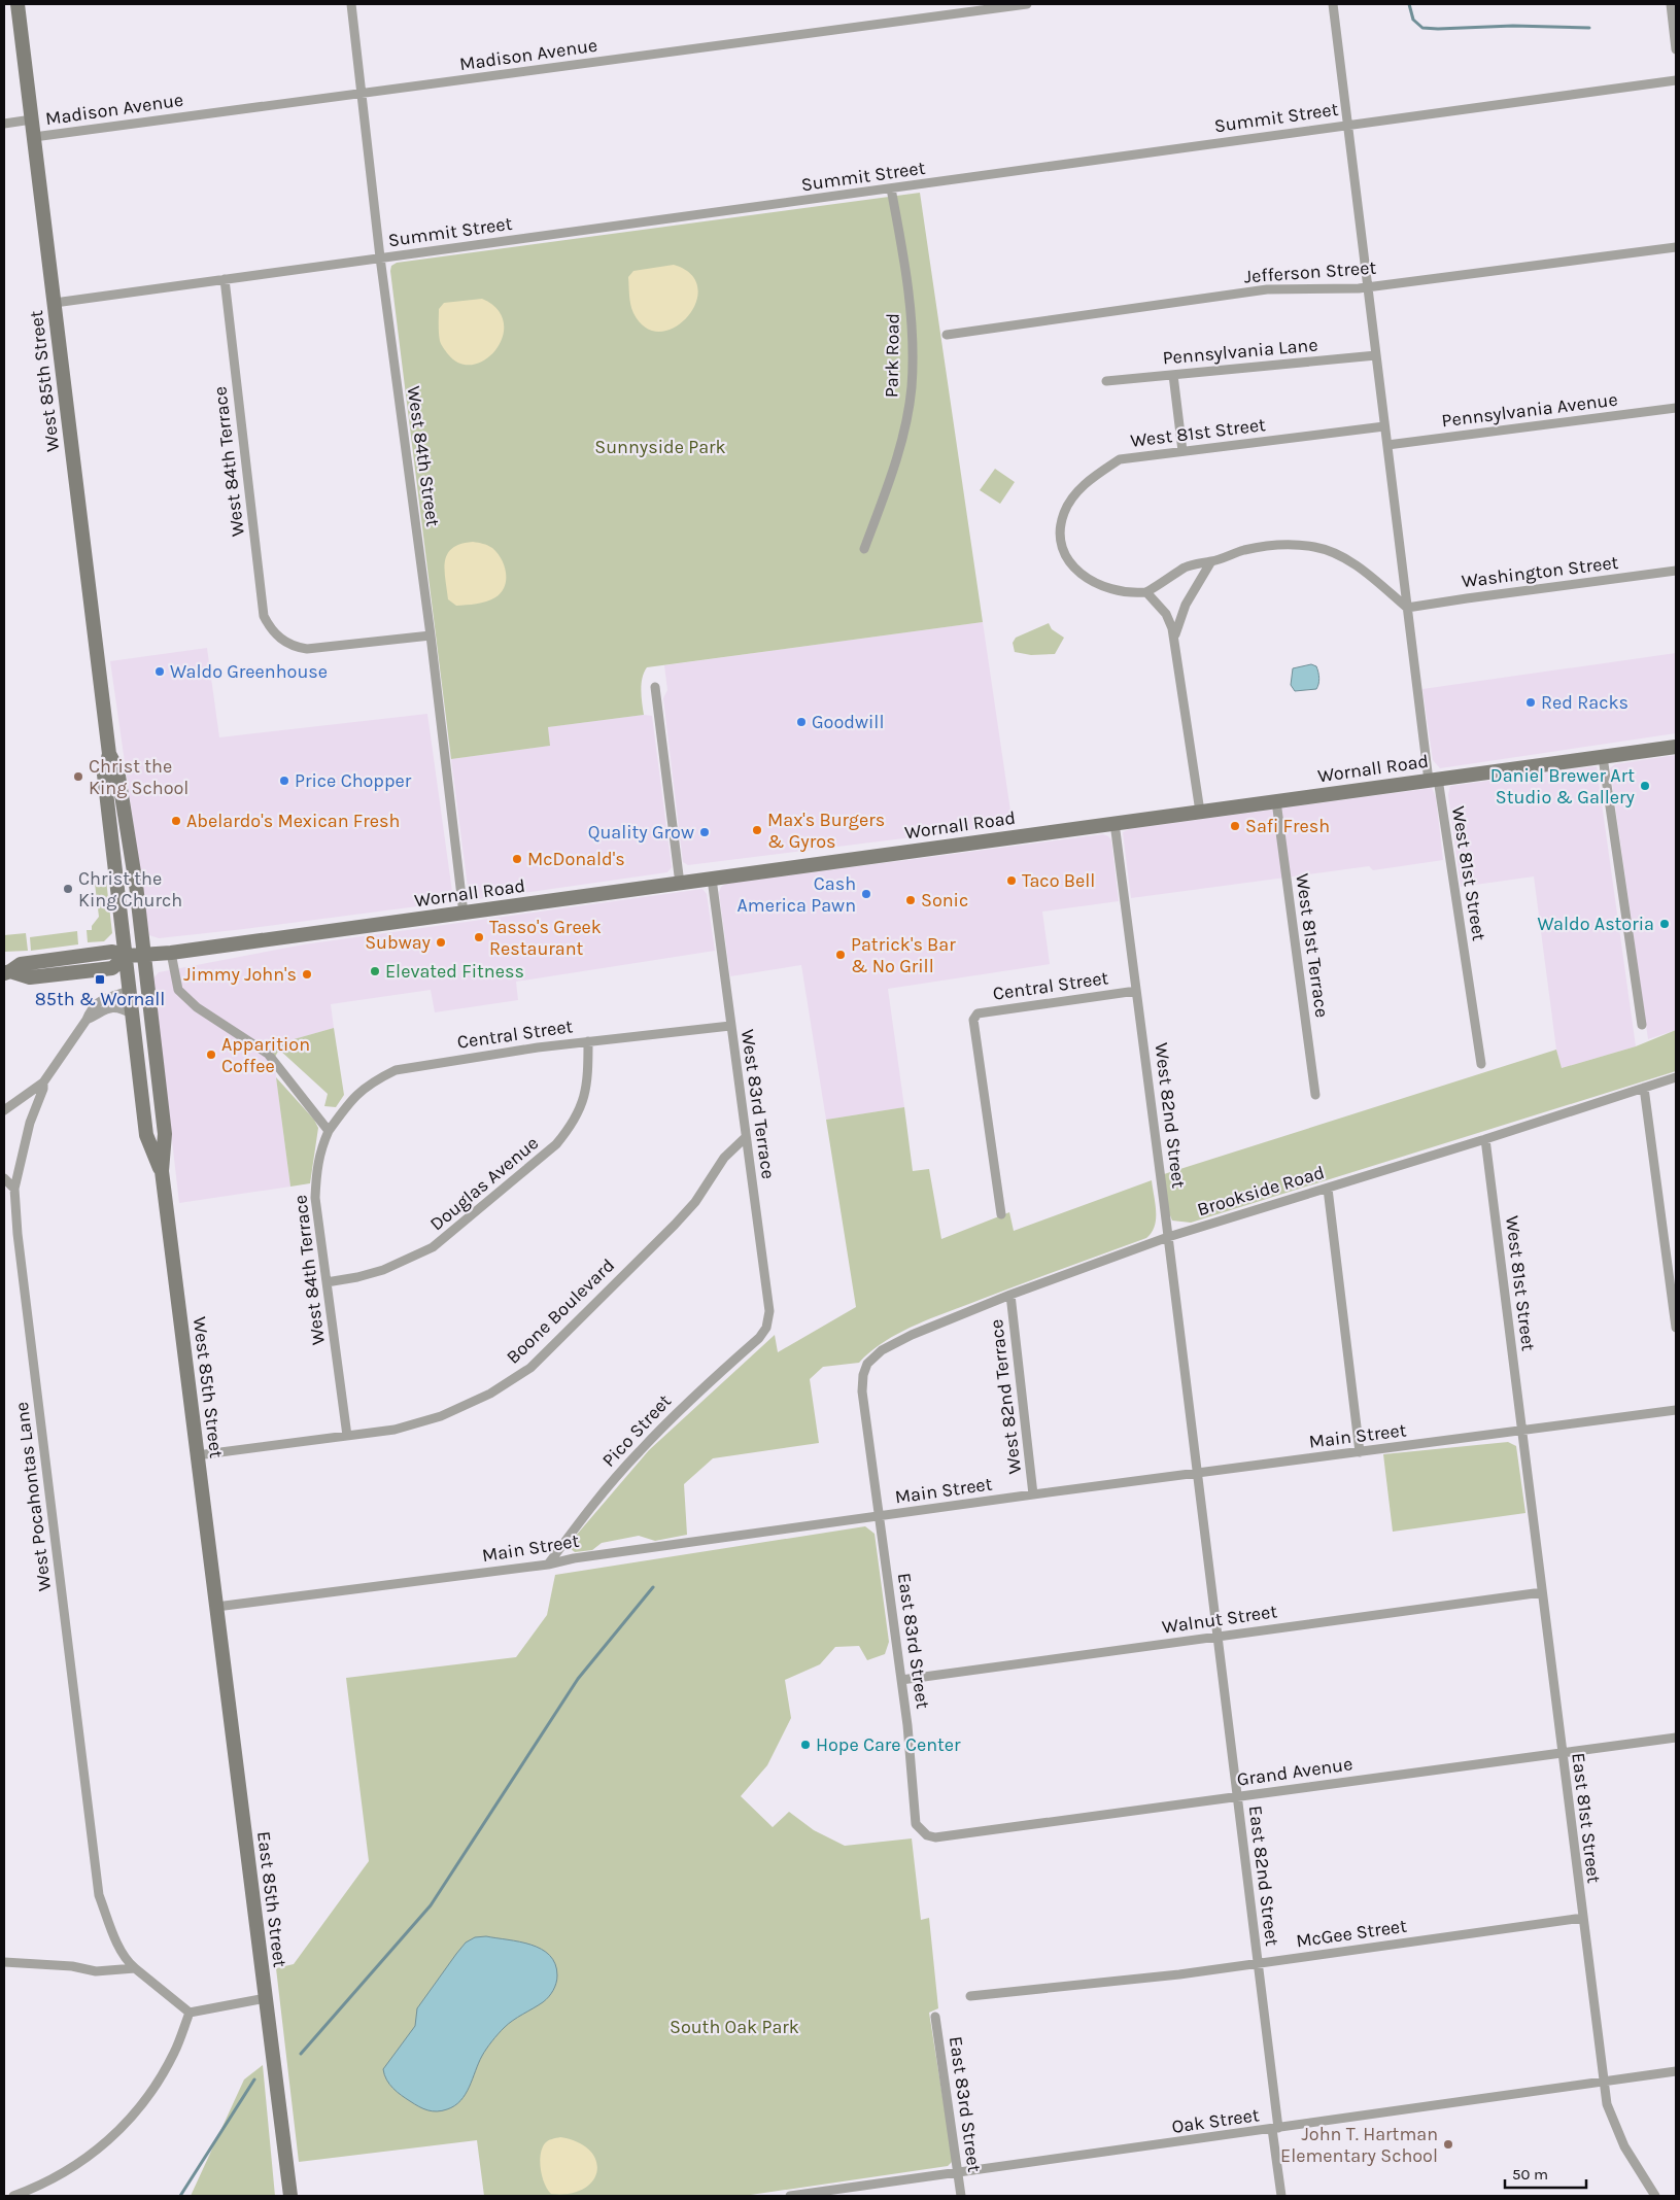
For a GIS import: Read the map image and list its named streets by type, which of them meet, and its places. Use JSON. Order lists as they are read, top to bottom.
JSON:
{
  "streets": {
    "main road": ["West 85th Street", "Wornall Road", "East 85th Street"],
    "street": [
      "Madison Avenue",
      "Summit Street",
      "Jefferson Street",
      "Pennsylvania Lane",
      "Park Road",
      "Pennsylvania Avenue",
      "West 81st Street",
      "West 84th Street",
      "West 84th Terrace",
      "Washington Street",
      "West 81st Terrace",
      "Central Street",
      "West 83rd Terrace",
      "West 82nd Street",
      "Douglas Avenue",
      "Brookside Road",
      "Boone Boulevard",
      "West 82nd Terrace",
      "Pico Street",
      "Main Street",
      "West Pocahontas Lane",
      "Walnut Street",
      "East 83rd Street",
      "Grand Avenue",
      "East 81st Street",
      "East 82nd Street",
      "McGee Street",
      "Oak Street"
    ]
  },
  "crossings": [
    ["Madison Avenue", "West 85th Street"],
    ["Madison Avenue", "West 84th Street"],
    ["Summit Street", "Park Road"],
    ["Summit Street", "West 85th Street"],
    ["Summit Street", "West 81st Street"],
    ["Summit Street", "West 84th Street"],
    ["Summit Street", "West 84th Terrace"],
    ["Jefferson Street", "West 81st Street"],
    ["Pennsylvania Lane", "West 81st Street"],
    ["West 85th Street", "Wornall Road"],
    ["West 85th Street", "Boone Boulevard"],
    ["West 85th Street", "Main Street"],
    ["West 85th Street", "East 85th Street"],
    ["Pennsylvania Avenue", "West 81st Street"],
    ["West 81st Street", "Washington Street"],
    ["West 81st Street", "Wornall Road"],
    ["West 81st Street", "Brookside Road"],
    ["West 81st Street", "Main Street"],
    ["West 81st Street", "East 81st Street"],
    ["West 84th Street", "West 84th Terrace"],
    ["West 84th Street", "Wornall Road"],
    ["West 84th Terrace", "Central Street"],
    ["West 84th Terrace", "Douglas Avenue"],
    ["West 84th Terrace", "Boone Boulevard"],
    ["Wornall Road", "West 81st Terrace"],
    ["Wornall Road", "West 83rd Terrace"],
    ["Wornall Road", "West 82nd Street"],
    ["Central Street", "West 83rd Terrace"],
    ["Central Street", "West 82nd Street"],
    ["Central Street", "Douglas Avenue"],
    ["West 83rd Terrace", "Boone Boulevard"],
    ["West 83rd Terrace", "Pico Street"],
    ["West 82nd Street", "Brookside Road"],
    ["West 82nd Street", "Main Street"],
    ["West 82nd Street", "East 82nd Street"],
    ["Brookside Road", "West 82nd Terrace"],
    ["Brookside Road", "East 83rd Street"],
    ["West 82nd Terrace", "Main Street"],
    ["Pico Street", "Main Street"],
    ["Main Street", "East 83rd Street"],
    ["Main Street", "East 81st Street"],
    ["Main Street", "East 82nd Street"],
    ["Main Street", "East 85th Street"],
    ["Walnut Street", "East 83rd Street"],
    ["Walnut Street", "East 81st Street"],
    ["Walnut Street", "East 82nd Street"],
    ["East 83rd Street", "Grand Avenue"],
    ["East 83rd Street", "Oak Street"],
    ["Grand Avenue", "East 81st Street"],
    ["Grand Avenue", "East 82nd Street"],
    ["East 81st Street", "McGee Street"],
    ["East 81st Street", "Oak Street"],
    ["East 82nd Street", "McGee Street"],
    ["East 82nd Street", "Oak Street"]
  ],
  "parks": ["Sunnyside Park", "South Oak Park"],
  "places": {
    "other": [
      "Waldo Greenhouse",
      "Red Racks",
      "Goodwill",
      "Christ the King School",
      "Price Chopper",
      "Daniel Brewer Art Studio & Gallery",
      "Abelardo's Mexican Fresh",
      "Safi Fresh",
      "Max's Burgers & Gyros",
      "Quality Grow",
      "McDonald's",
      "Taco Bell",
      "Christ the King Church",
      "Cash America Pawn",
      "Sonic",
      "Waldo Astoria",
      "Tasso's Greek Restaurant",
      "Subway",
      "Patrick's Bar & No Grill",
      "Elevated Fitness",
      "Jimmy John's",
      "Apparition Coffee",
      "Hope Care Center",
      "John T. Hartman Elementary School"
    ],
    "transit": ["85th & Wornall"]
  },
  "scale_bar": "50 m"
}
